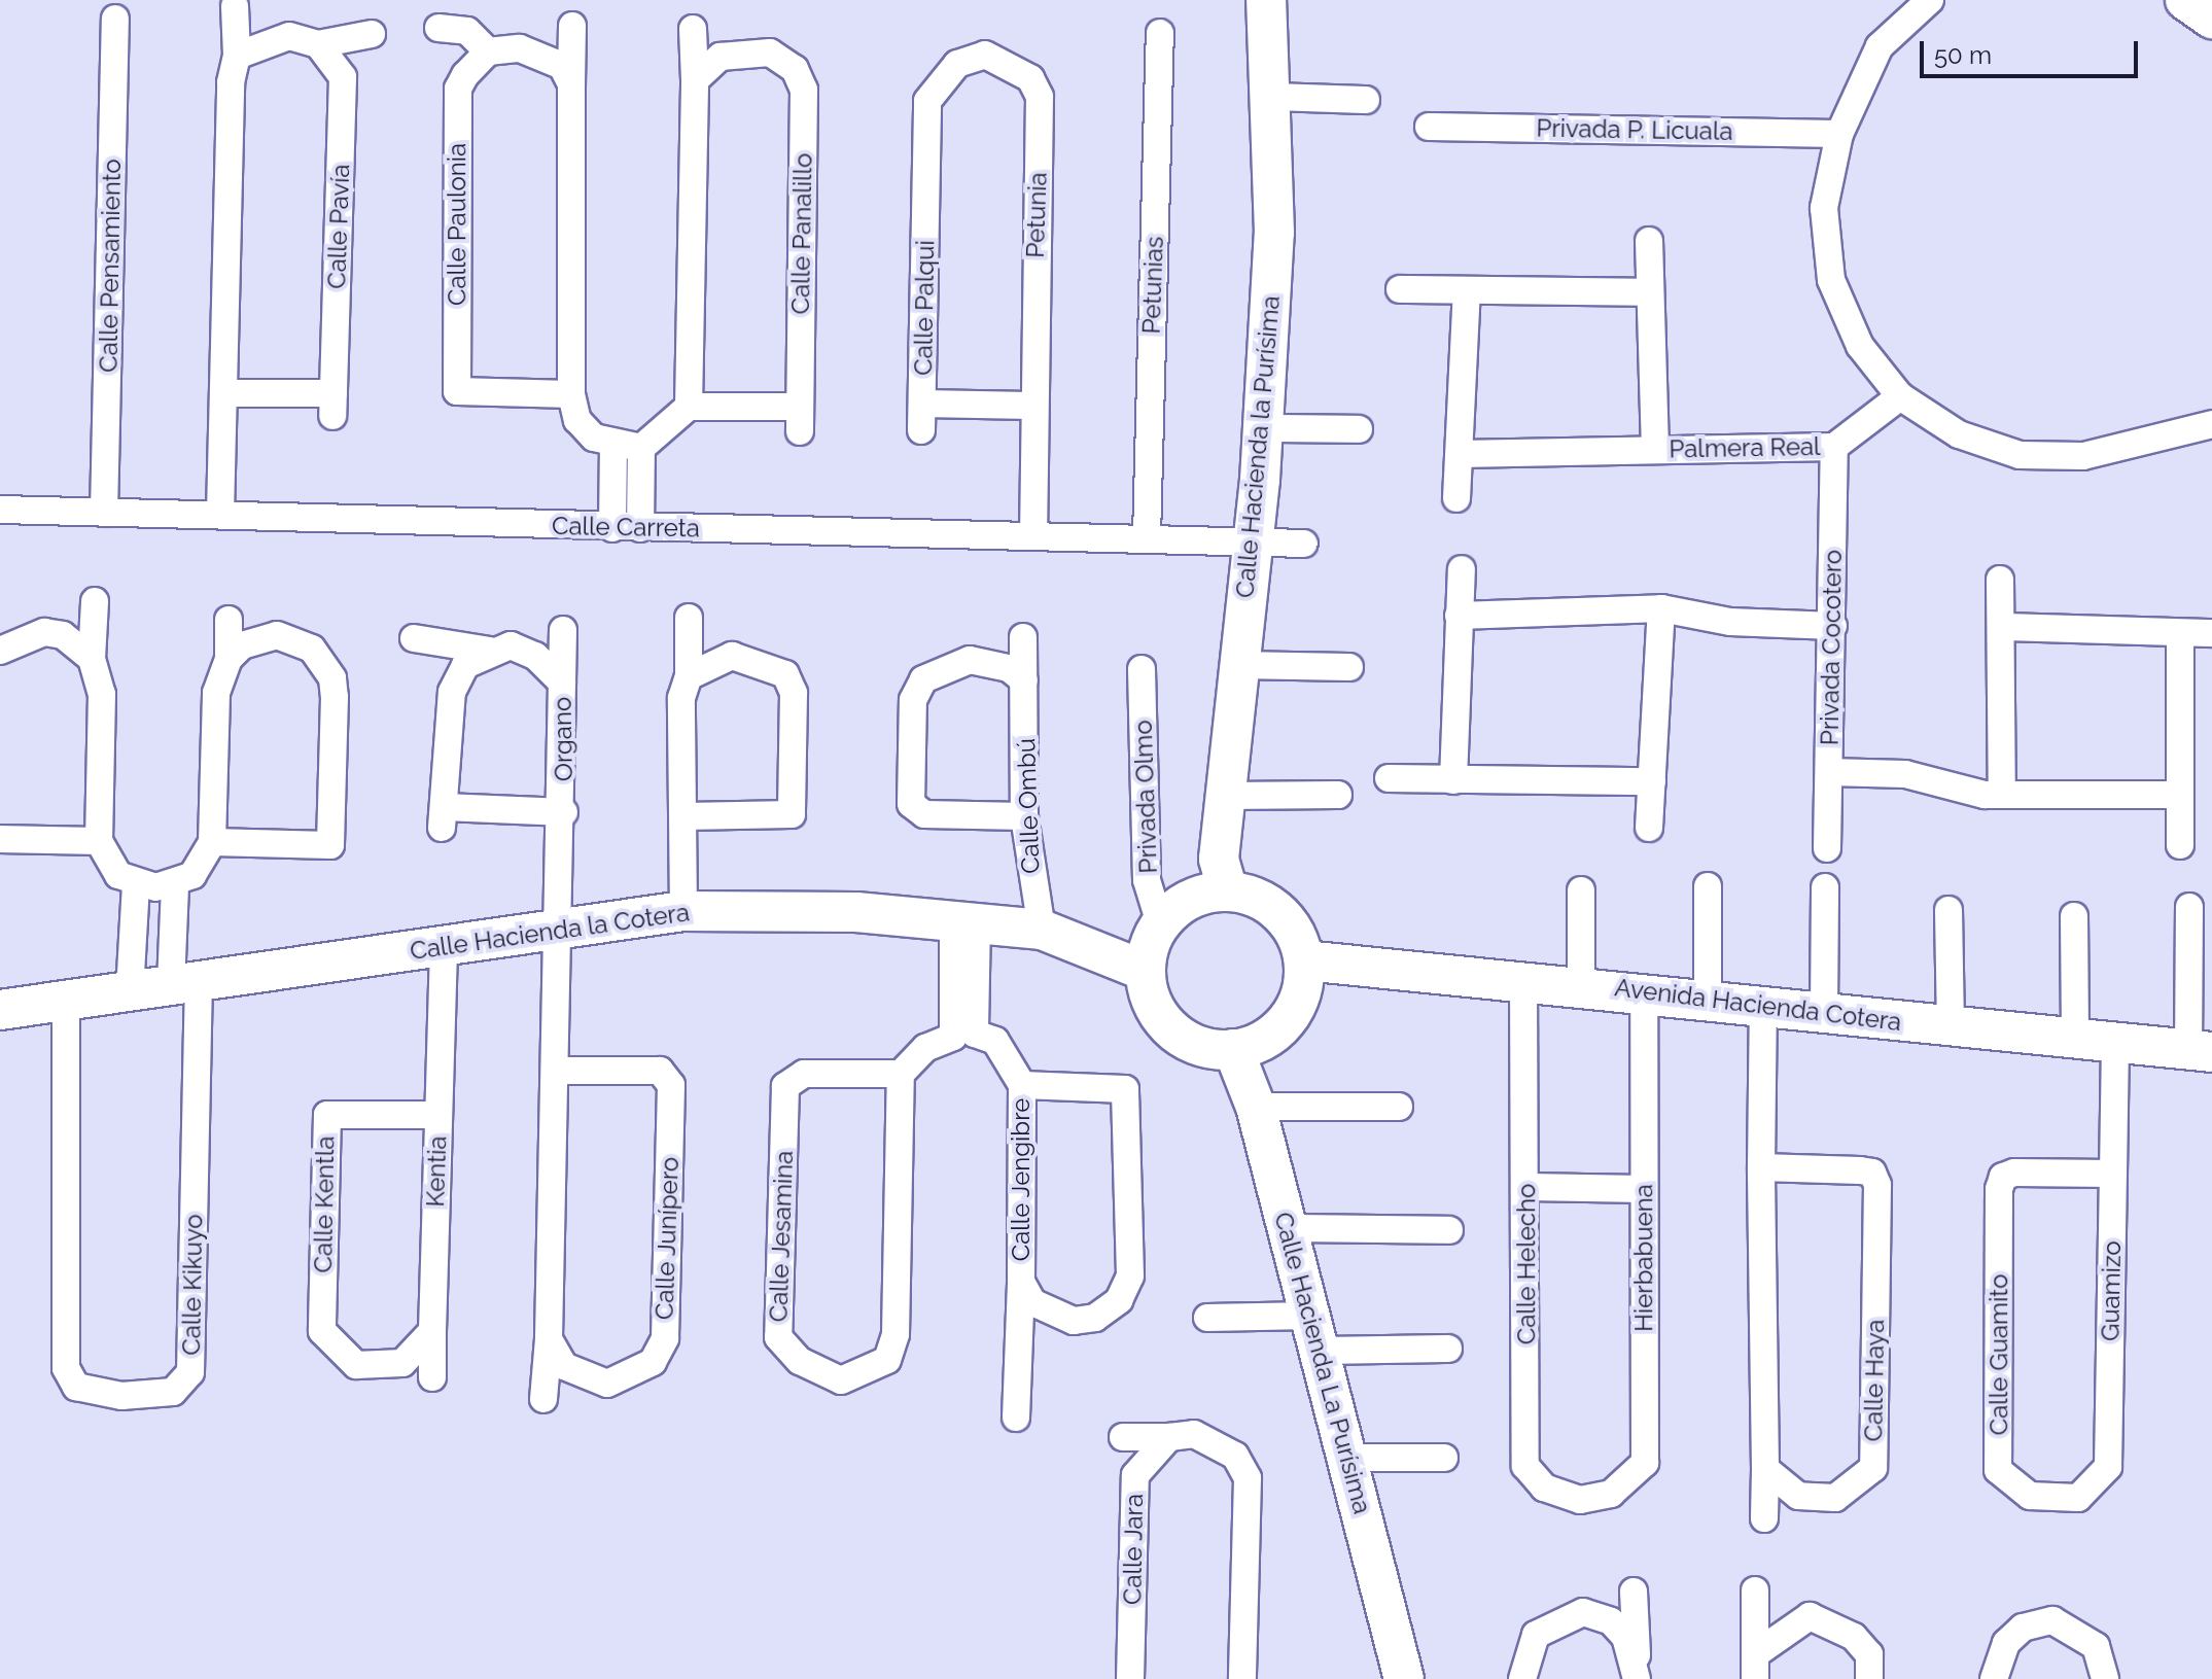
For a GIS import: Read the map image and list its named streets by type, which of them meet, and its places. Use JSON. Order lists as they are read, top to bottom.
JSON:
{
  "streets": {
    "street": [
      "Privada P. Licuala",
      "Petunia",
      "Calle Paulonia",
      "Calle Pavía",
      "Calle Panalillo",
      "Calle Pensamiento",
      "Petunias",
      "Calle Palqui",
      "Calle Hacienda la Purísima",
      "Palmera Real",
      "Calle Carreta",
      "Privada Cocotero",
      "Organo",
      "Privada Olmo",
      "Calle Ombú",
      "Calle Hacienda la Cotera",
      "Avenida Hacienda Cotera",
      "Kentia",
      "Calle Jengibre",
      "Calle Kentla",
      "Calle Jesamina",
      "Calle Junípero",
      "Hierbabuena",
      "Calle Helecho",
      "Calle Kikuyo",
      "Guamizo",
      "Calle Guamito",
      "Calle Hacienda La Purísima",
      "Calle Haya",
      "Calle Jara"
    ]
  },
  "crossings": [
    ["Petunia", "Calle Palqui"],
    ["Calle Pensamiento", "Calle Carreta"],
    ["Petunias", "Calle Carreta"],
    ["Calle Hacienda la Purísima", "Calle Carreta"],
    ["Calle Hacienda la Purísima", "Privada Olmo"],
    ["Calle Hacienda la Purísima", "Calle Hacienda la Cotera"],
    ["Calle Hacienda la Purísima", "Avenida Hacienda Cotera"],
    ["Calle Hacienda la Purísima", "Calle Hacienda La Purísima"],
    ["Palmera Real", "Privada Cocotero"],
    ["Organo", "Calle Hacienda la Cotera"],
    ["Privada Olmo", "Calle Hacienda la Cotera"],
    ["Privada Olmo", "Avenida Hacienda Cotera"],
    ["Privada Olmo", "Calle Hacienda La Purísima"],
    ["Calle Ombú", "Calle Hacienda la Cotera"],
    ["Calle Hacienda la Cotera", "Avenida Hacienda Cotera"],
    ["Calle Hacienda la Cotera", "Kentia"],
    ["Calle Hacienda la Cotera", "Calle Jengibre"],
    ["Calle Hacienda la Cotera", "Calle Kikuyo"],
    ["Calle Hacienda la Cotera", "Calle Hacienda La Purísima"],
    ["Avenida Hacienda Cotera", "Hierbabuena"],
    ["Avenida Hacienda Cotera", "Calle Helecho"],
    ["Avenida Hacienda Cotera", "Guamizo"],
    ["Avenida Hacienda Cotera", "Calle Hacienda La Purísima"],
    ["Kentia", "Calle Kentla"],
    ["Hierbabuena", "Calle Helecho"],
    ["Guamizo", "Calle Guamito"]
  ],
  "scale_bar": "50 m"
}
